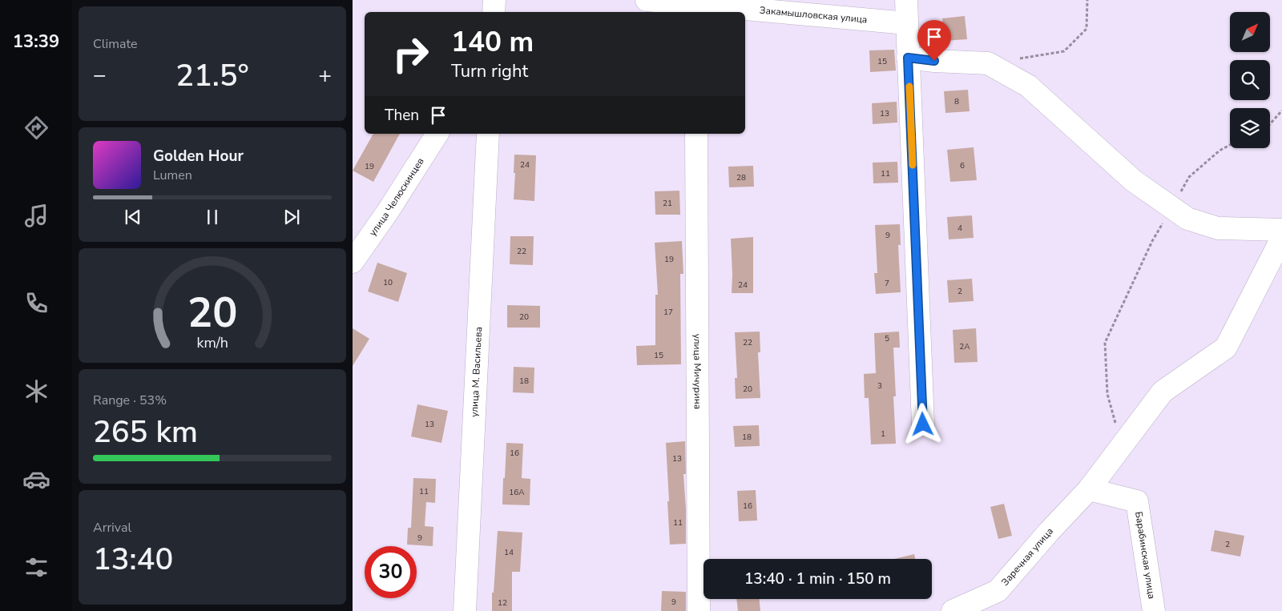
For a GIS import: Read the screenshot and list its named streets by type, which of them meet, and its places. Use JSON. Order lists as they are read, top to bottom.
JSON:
{
  "streets": {
    "street": [
      "Закамышловская улица",
      "улица Челюскинцев",
      "улица М. Васильева",
      "улица Мичурина",
      "Барабинская улица",
      "Заречная улица"
    ]
  },
  "crossings": [
    ["Барабинская улица", "Заречная улица"]
  ],
  "house_numbers": [
    "15",
    "8",
    "13",
    "24",
    "6",
    "19",
    "11",
    "28",
    "21",
    "4",
    "9",
    "22",
    "19",
    "10",
    "7",
    "24",
    "2",
    "17",
    "20",
    "5",
    "22",
    "2А",
    "15",
    "18",
    "3",
    "20",
    "13",
    "1",
    "18",
    "16",
    "13",
    "11",
    "16А",
    "16",
    "11",
    "9",
    "2",
    "14",
    "9",
    "12"
  ],
  "north": "top right",
  "page": {
    "tabs": "13:39",
    "tile": [
      "Climate",
      ["Range · 53%", "265 km"],
      ["Arrival", "13:40"]
    ],
    "turn": ["140 m", "Turn right"],
    "heat": ["−", "21.5°", "+"],
    "then": "Then",
    "song": ["Golden Hour", "Lumen"],
    "limit": "30",
    "trip": "13:40 · 1 min · 150 m",
    "gauge": ["20", "km/h"]
  }
}
